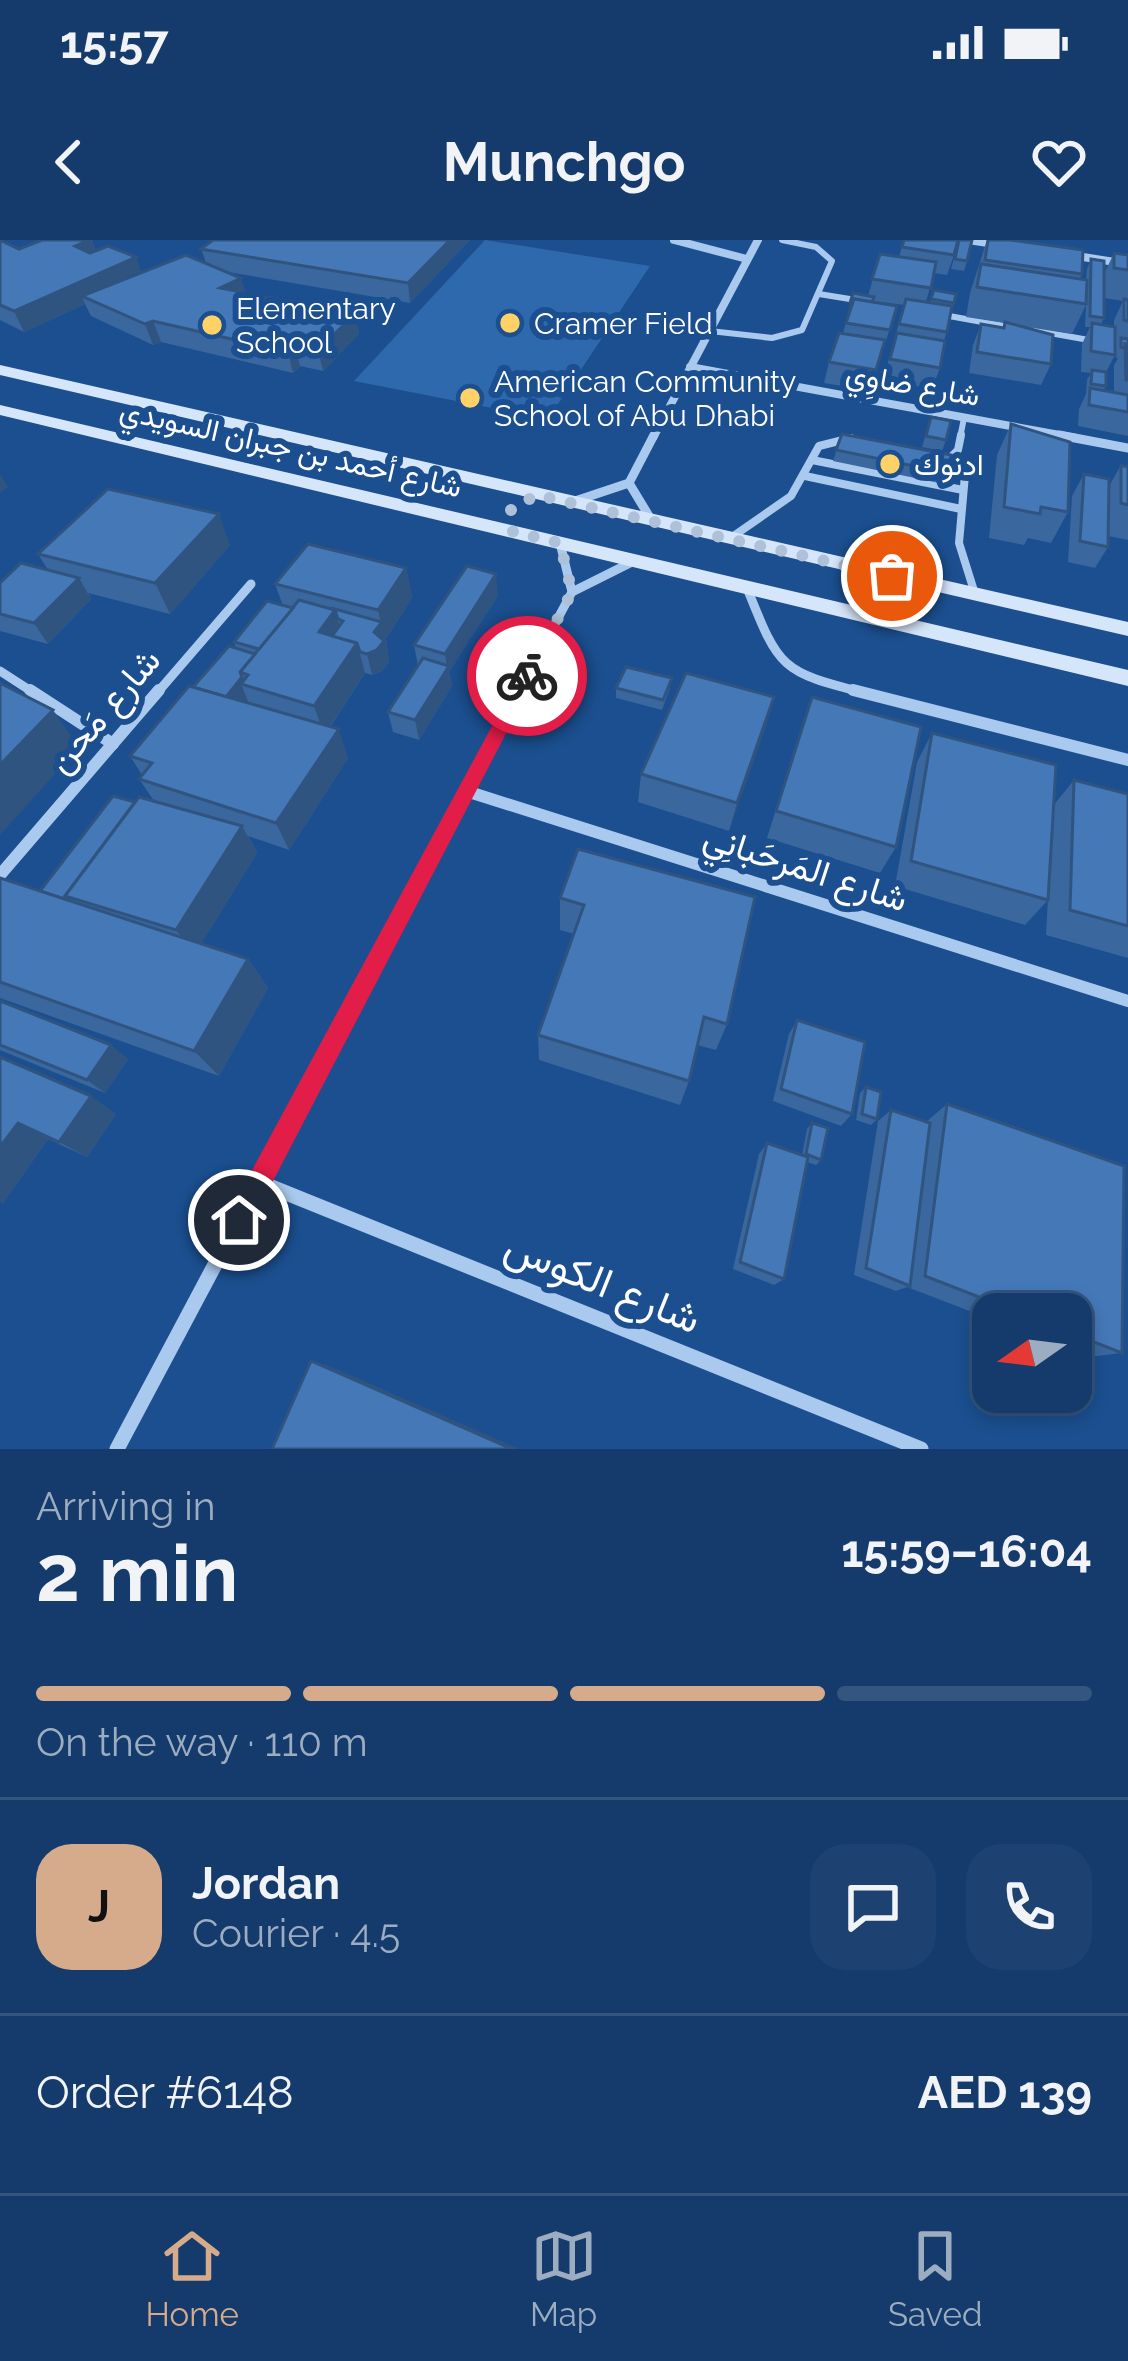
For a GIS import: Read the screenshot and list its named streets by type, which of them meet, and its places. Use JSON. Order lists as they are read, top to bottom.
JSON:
{
  "streets": {
    "street": [
      "شارع ضاوِي",
      "شارع أحمد بن جبران السويدي",
      "شارع مَحن",
      "شارع المَرحَبانِي",
      "شارع الكوس"
    ]
  },
  "places": [
    "Cramer Field",
    "Elementary School",
    "American Community School of Abu Dhabi",
    "ادنوك"
  ],
  "north": "left",
  "page": {
    "status": "15:57",
    "header": "Munchgo",
    "heading": ["2 min", "Arriving in", "15:59–16:04"],
    "panel": [
      "Jordan",
      "Courier · 4.5",
      "Order #6148",
      "AED 139"
    ],
    "bar": "On the way · 110 m",
    "round": "J",
    "tabs": ["Home", "Map", "Saved"]
  }
}
